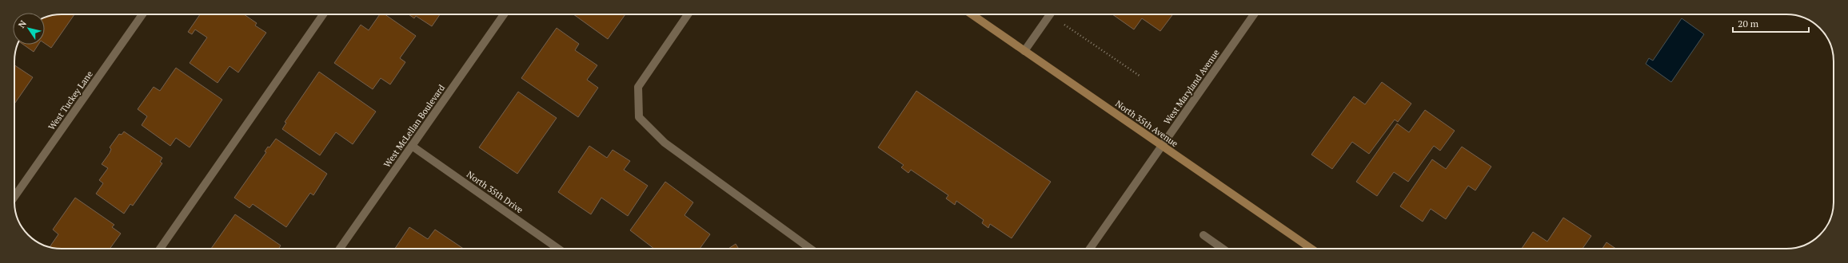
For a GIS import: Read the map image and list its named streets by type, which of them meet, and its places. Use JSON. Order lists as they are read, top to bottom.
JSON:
{
  "streets": {
    "main road": ["North 35th Avenue"],
    "street": [
      "West Maryland Avenue",
      "West Tuckey Lane",
      "West McLellan Boulevard",
      "North 35th Drive"
    ]
  },
  "crossings": [
    ["West Maryland Avenue", "North 35th Avenue"],
    ["West McLellan Boulevard", "North 35th Drive"]
  ],
  "scale_bar": "20 m",
  "north": "top left"
}
